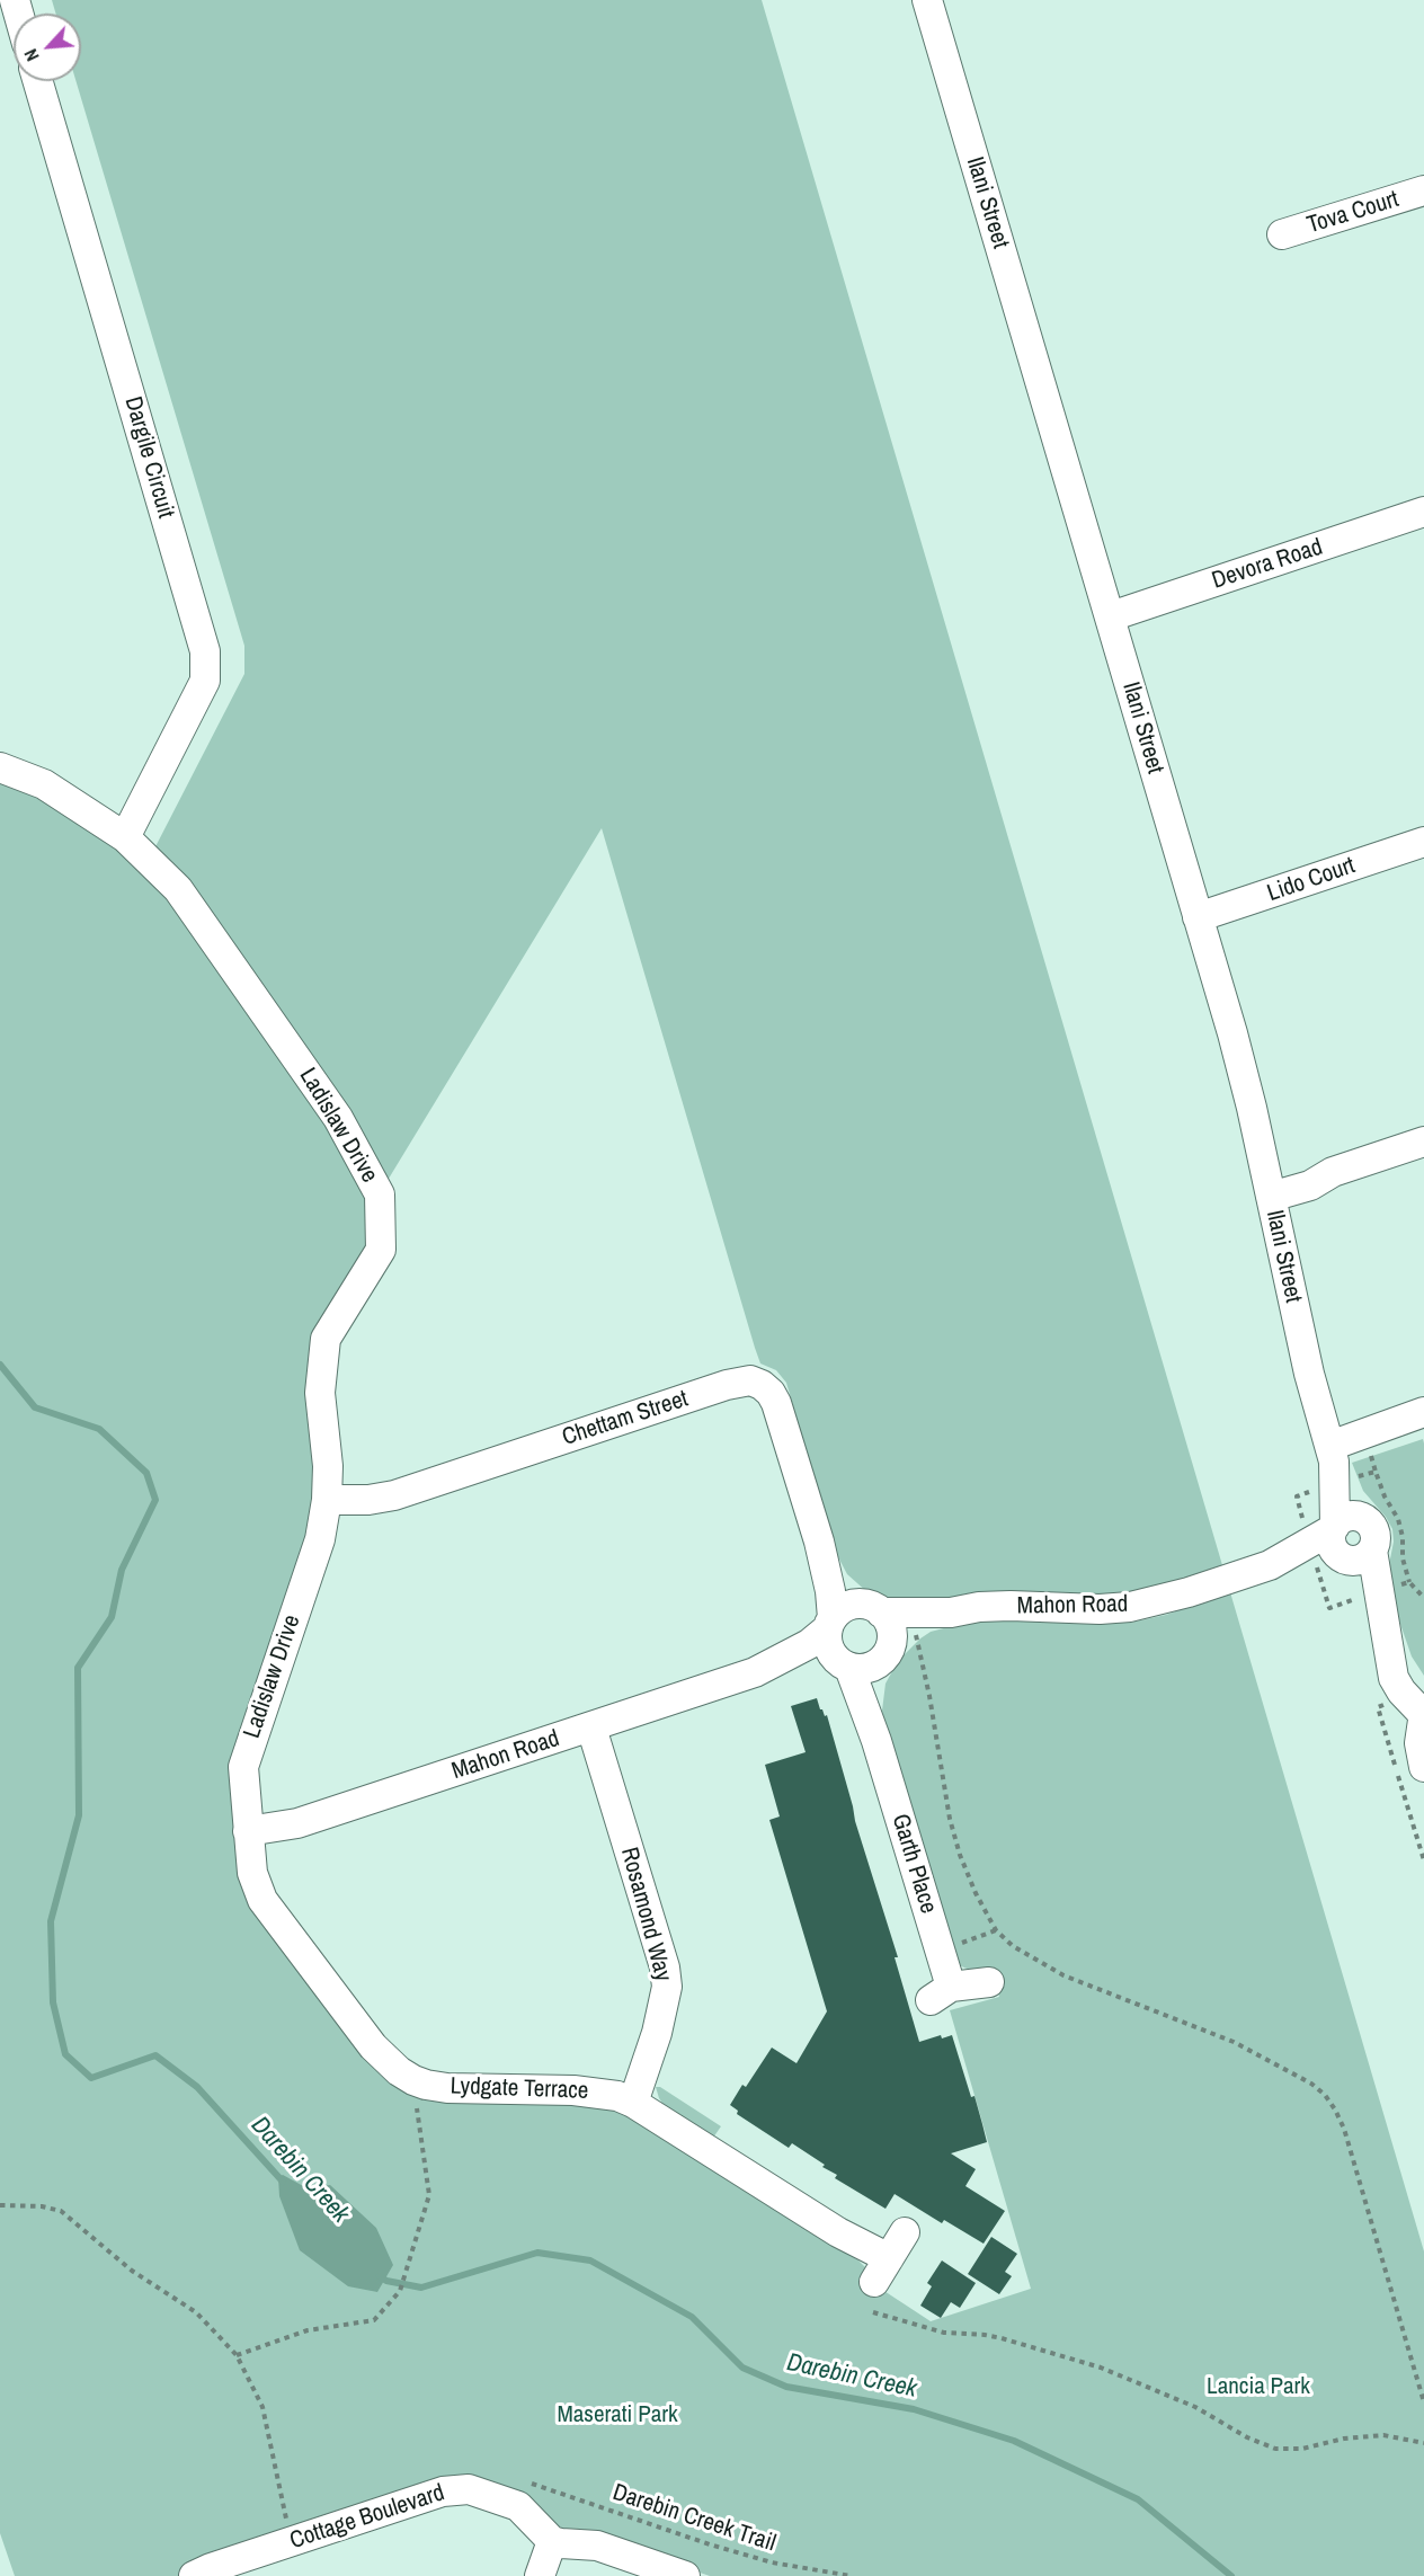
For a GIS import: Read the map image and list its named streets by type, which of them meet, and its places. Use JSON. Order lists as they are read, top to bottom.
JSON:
{
  "streets": {
    "street": [
      "Ilani Street",
      "Tova Court",
      "Dargile Circuit",
      "Devora Road",
      "Lido Court",
      "Ladislaw Drive",
      "Chettam Street",
      "Mahon Road",
      "Garth Place",
      "Rosamond Way",
      "Lydgate Terrace",
      "Cottage Boulevard"
    ],
    "path": ["Darebin Creek Trail"]
  },
  "crossings": [
    ["Ilani Street", "Devora Road"],
    ["Ilani Street", "Lido Court"],
    ["Ilani Street", "Mahon Road"],
    ["Dargile Circuit", "Ladislaw Drive"],
    ["Ladislaw Drive", "Chettam Street"],
    ["Ladislaw Drive", "Mahon Road"],
    ["Ladislaw Drive", "Lydgate Terrace"],
    ["Chettam Street", "Mahon Road"],
    ["Chettam Street", "Garth Place"],
    ["Mahon Road", "Garth Place"],
    ["Mahon Road", "Rosamond Way"],
    ["Mahon Road", "Lydgate Terrace"],
    ["Rosamond Way", "Lydgate Terrace"]
  ],
  "water": ["Darebin Creek"],
  "parks": ["Lancia Park", "Maserati Park"],
  "north": "bottom left"
}
